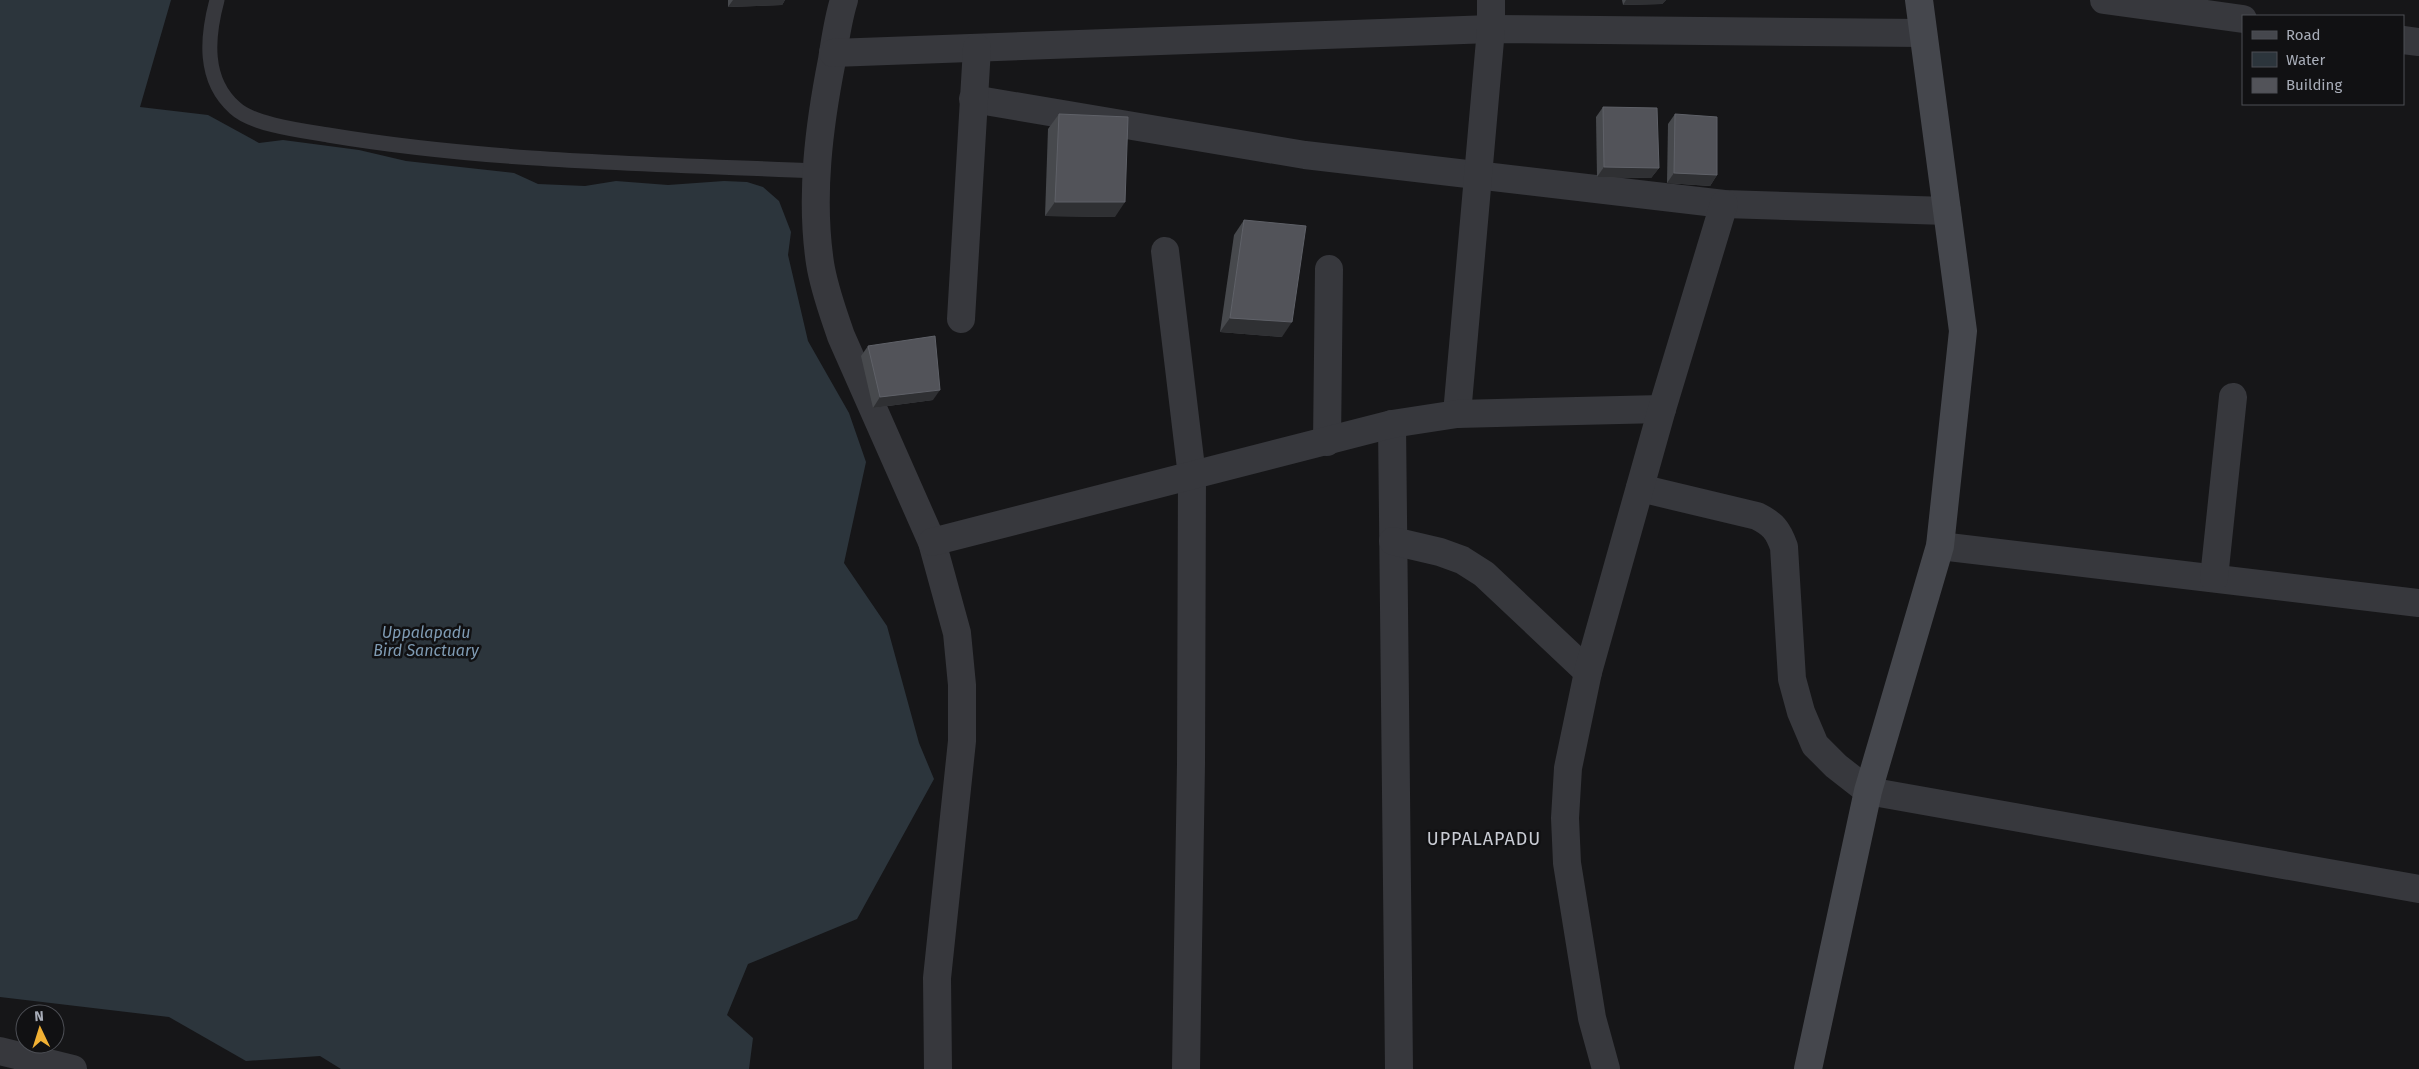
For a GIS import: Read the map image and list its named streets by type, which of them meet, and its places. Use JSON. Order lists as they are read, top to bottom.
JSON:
{
  "districts": ["UPPALAPADU"],
  "water": ["Uppalapadu Bird Sanctuary"],
  "legend": ["Road", "Water", "Building"],
  "north": "top"
}
